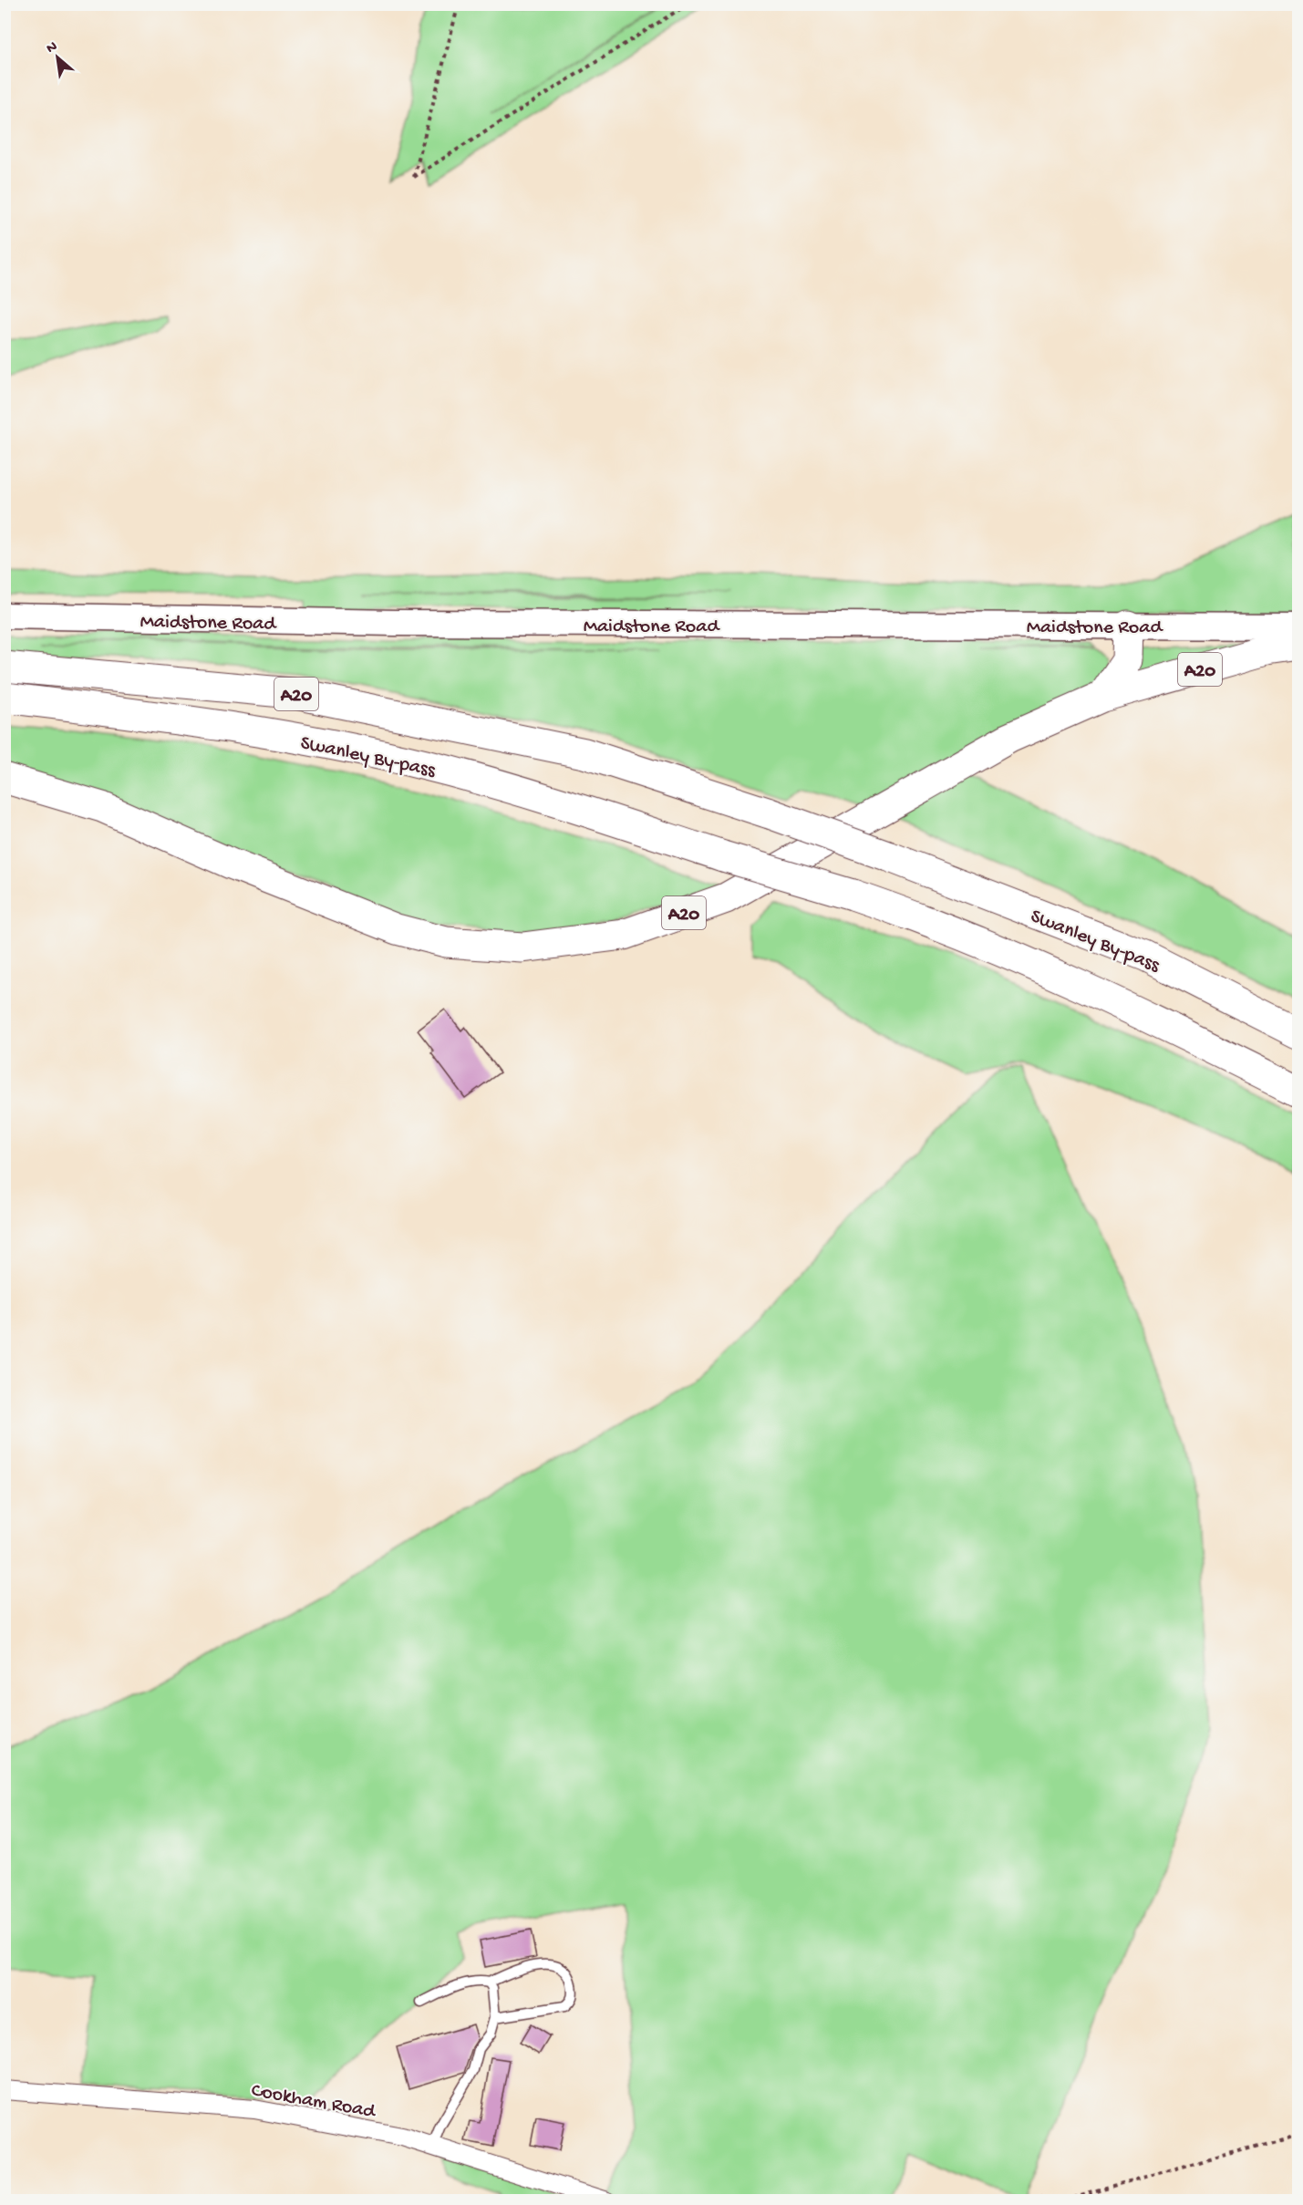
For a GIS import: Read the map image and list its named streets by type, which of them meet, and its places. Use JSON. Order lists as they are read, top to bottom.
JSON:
{
  "streets": {
    "highway": ["A20", "Swanley By-pass"],
    "main road": ["Maidstone Road"],
    "street": ["Cookham Road"]
  },
  "north": "top left"
}
